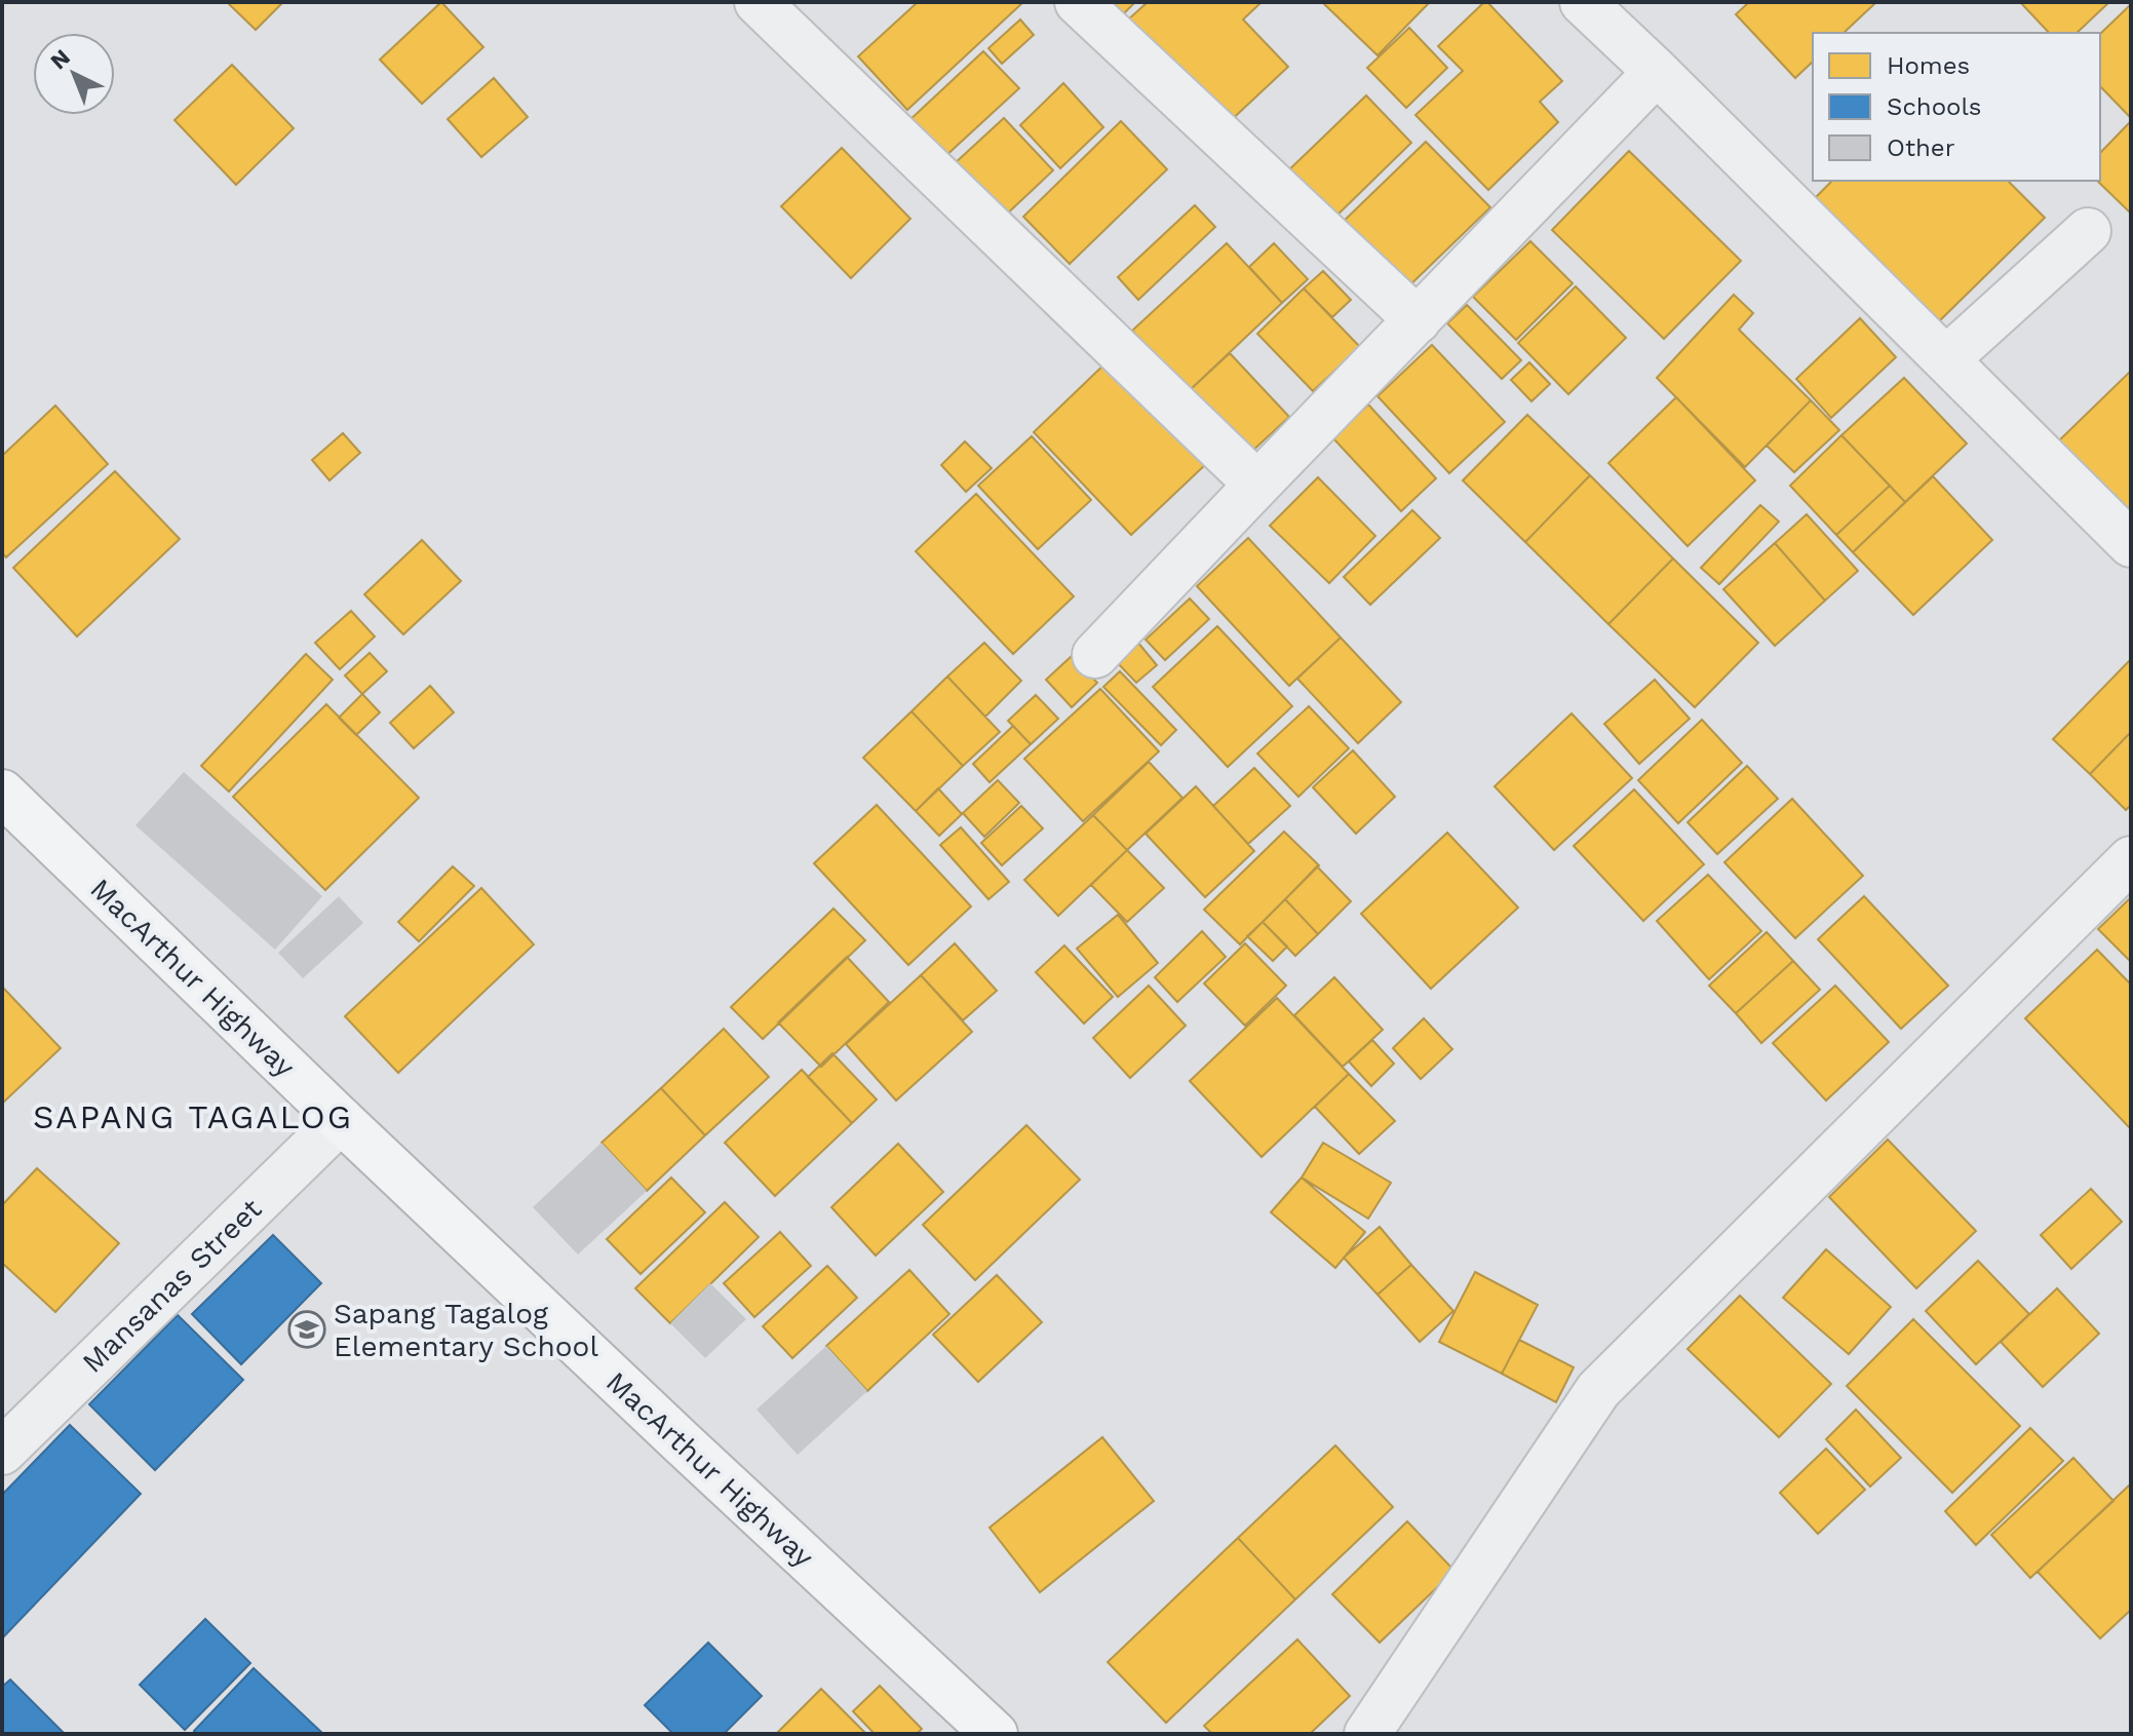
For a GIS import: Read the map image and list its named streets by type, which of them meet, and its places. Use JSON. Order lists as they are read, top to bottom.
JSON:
{
  "streets": {
    "highway": ["MacArthur Highway"],
    "street": ["Mansanas Street"]
  },
  "crossings": [
    ["MacArthur Highway", "Mansanas Street"]
  ],
  "districts": ["SAPANG TAGALOG"],
  "places": {
    "school or university": ["Sapang Tagalog Elementary School"]
  },
  "legend": ["Homes", "Schools", "Other"],
  "north": "top left"
}
